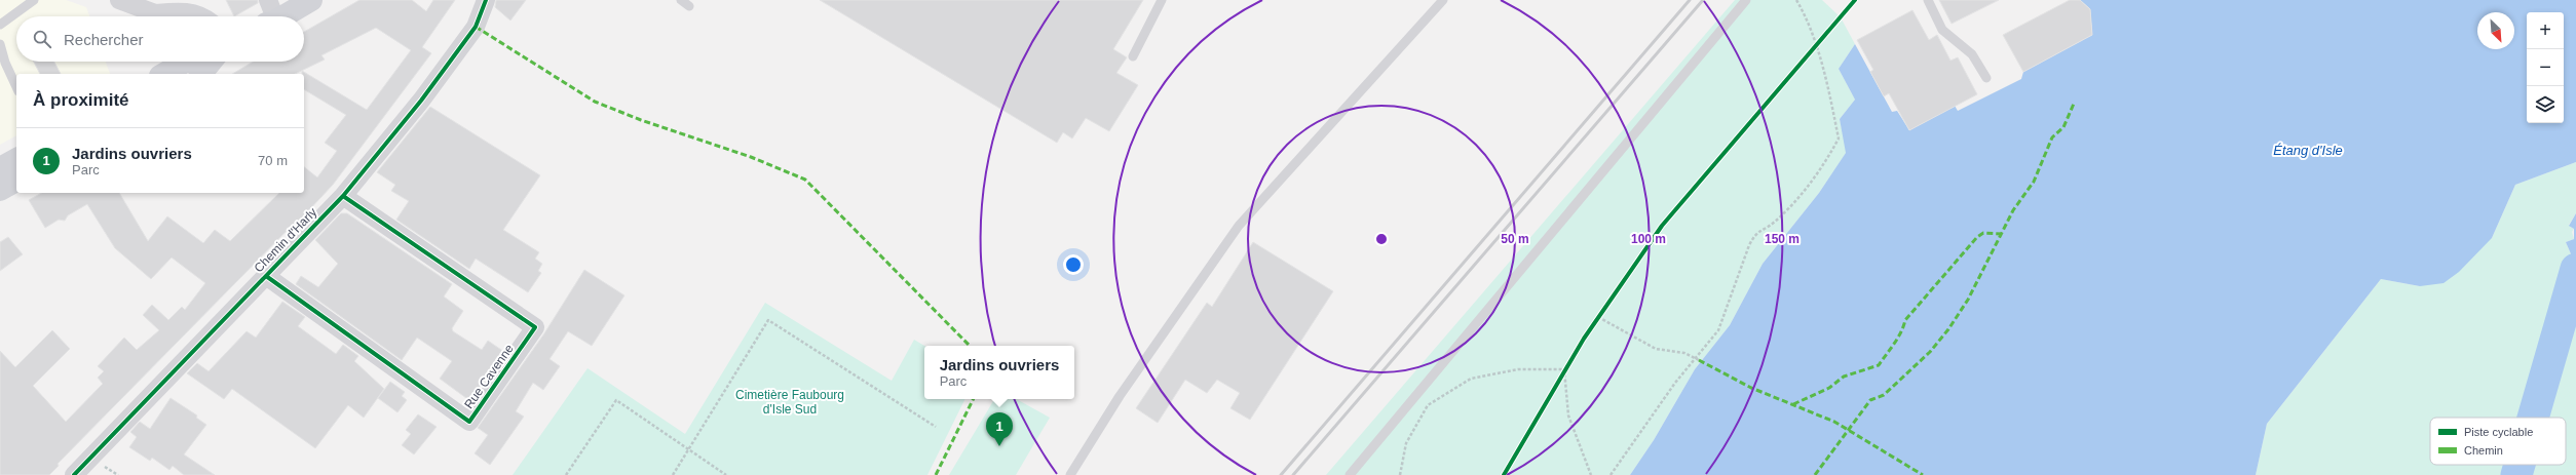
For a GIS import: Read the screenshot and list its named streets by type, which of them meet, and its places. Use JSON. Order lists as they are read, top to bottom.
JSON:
{
  "streets": {
    "street": ["Chemin d'Harly", "Rue Cavenne"]
  },
  "crossings": [
    ["Chemin d'Harly", "Rue Cavenne"]
  ],
  "water": ["Étang d'Isle"],
  "parks": ["Cimetière Faubourg d'Isle Sud"],
  "legend": ["Piste cyclable", "Chemin"],
  "north": "bottom right",
  "page": {
    "map_buttons": ["+", "−"],
    "search": "Rechercher",
    "heading": "À proximité",
    "list": [
      {
        "mark": "1",
        "name": "Jardins ouvriers",
        "note": "Parc",
        "value": "70 m"
      }
    ],
    "popup": ["Jardins ouvriers", "Parc"],
    "pins": "1"
  },
  "rings": ["50 m", "100 m", "150 m"]
}
